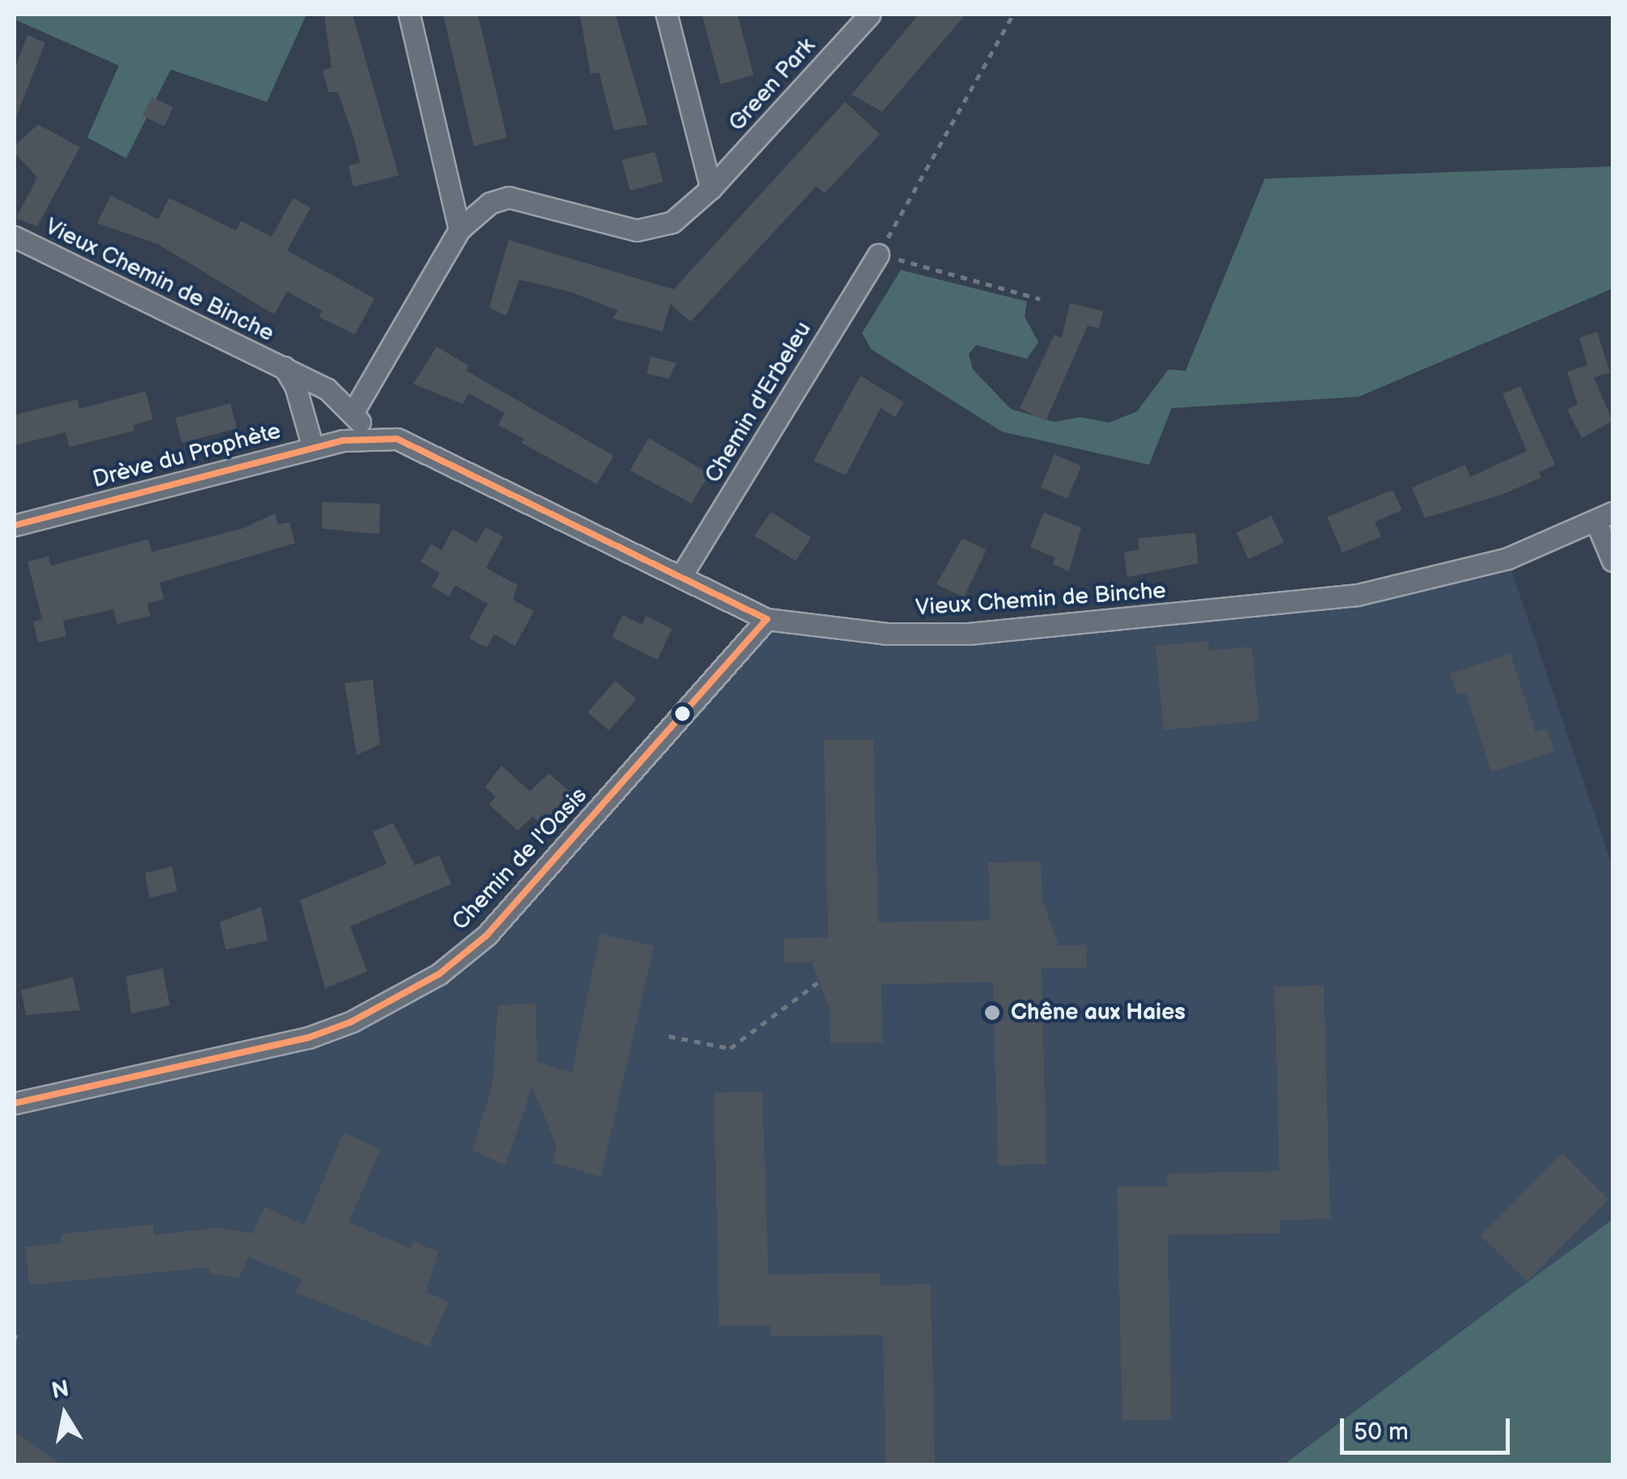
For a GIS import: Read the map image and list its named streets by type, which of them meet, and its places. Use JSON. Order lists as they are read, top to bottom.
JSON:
{
  "streets": {
    "street": [
      "Green Park",
      "Vieux Chemin de Binche",
      "Chemin d'Erbeleu",
      "Drève du Prophète",
      "Chemin de l'Oasis"
    ]
  },
  "crossings": [
    ["Green Park", "Vieux Chemin de Binche"],
    ["Vieux Chemin de Binche", "Chemin d'Erbeleu"],
    ["Vieux Chemin de Binche", "Drève du Prophète"],
    ["Vieux Chemin de Binche", "Chemin de l'Oasis"]
  ],
  "places": ["Chêne aux Haies"],
  "scale_bar": "50 m",
  "north": "top"
}
